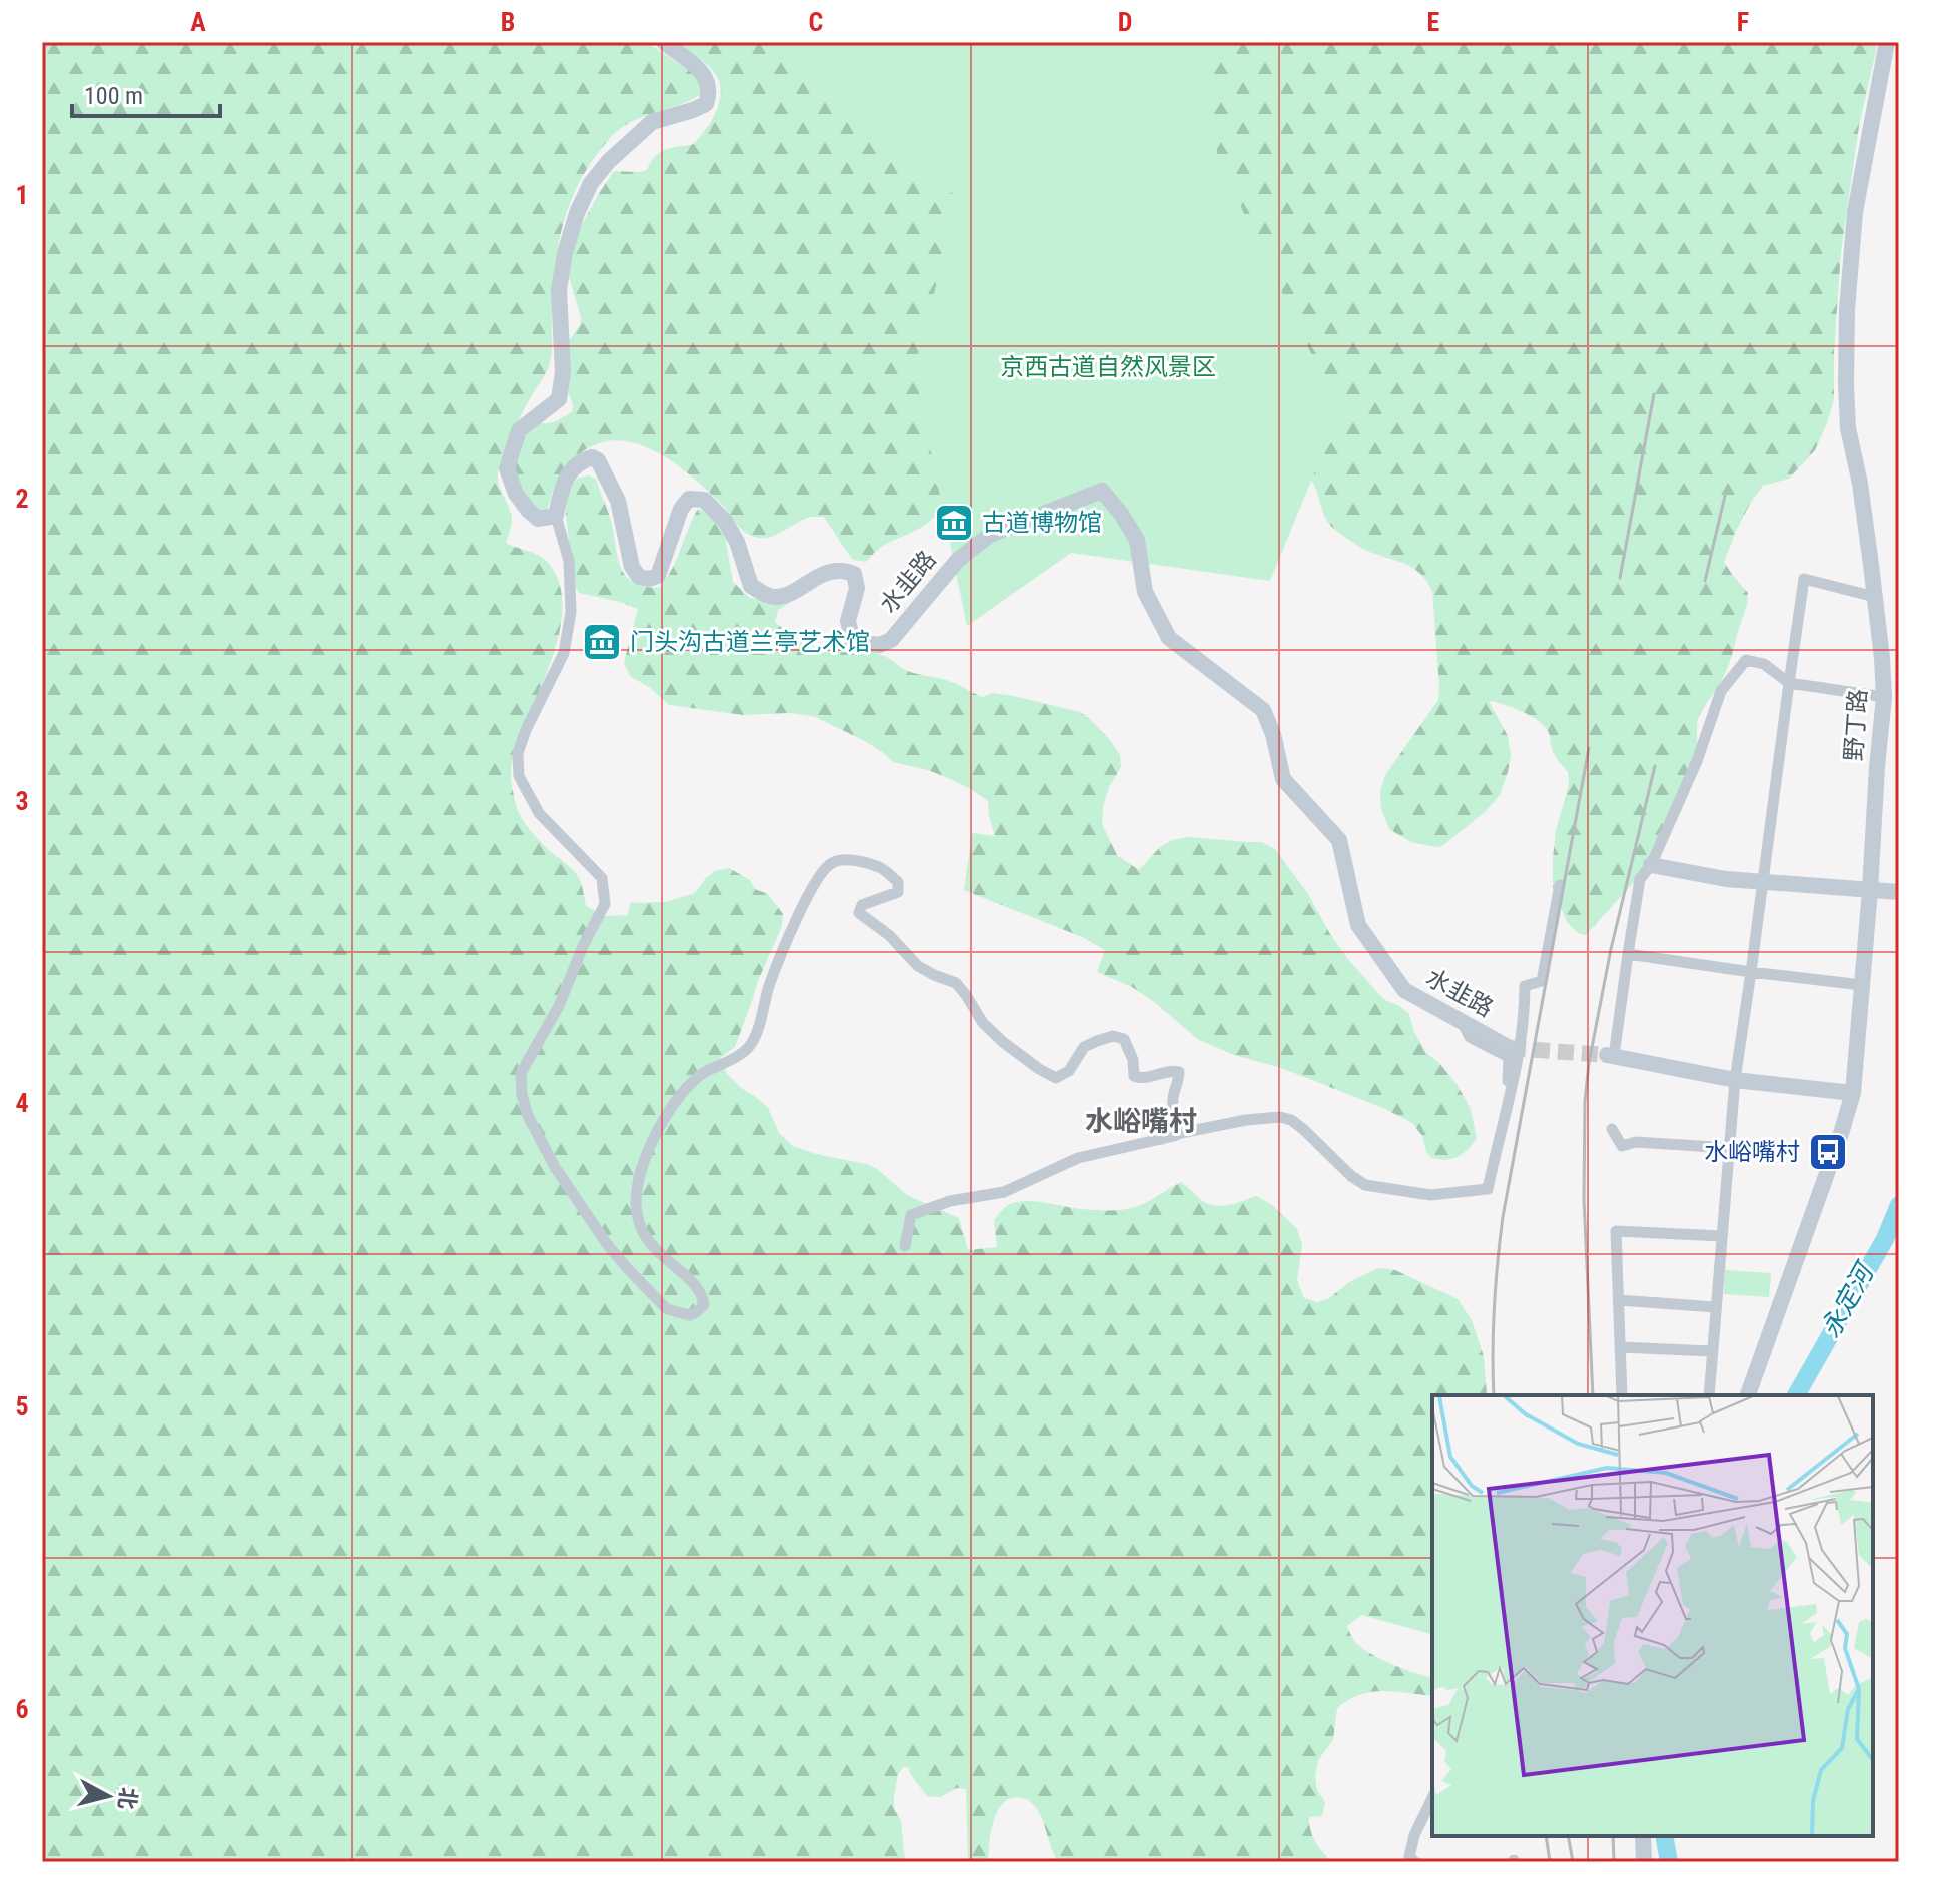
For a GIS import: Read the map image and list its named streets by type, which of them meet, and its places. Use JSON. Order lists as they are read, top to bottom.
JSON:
{
  "streets": {
    "street": ["水韭路", "野丁路"]
  },
  "districts": ["水峪嘴村"],
  "water": ["永定河"],
  "parks": ["京西古道自然风景区"],
  "places": {
    "museum": ["古道博物馆", "门头沟古道兰亭艺术馆"],
    "bus stop": ["水峪嘴村"]
  },
  "scale_bar": "100 m",
  "north": "right",
  "grid": {
    "columns": [
      "A",
      "B",
      "C",
      "D",
      "E",
      "F"
    ],
    "rows": [
      "1",
      "2",
      "3",
      "4",
      "5",
      "6"
    ]
  }
}
